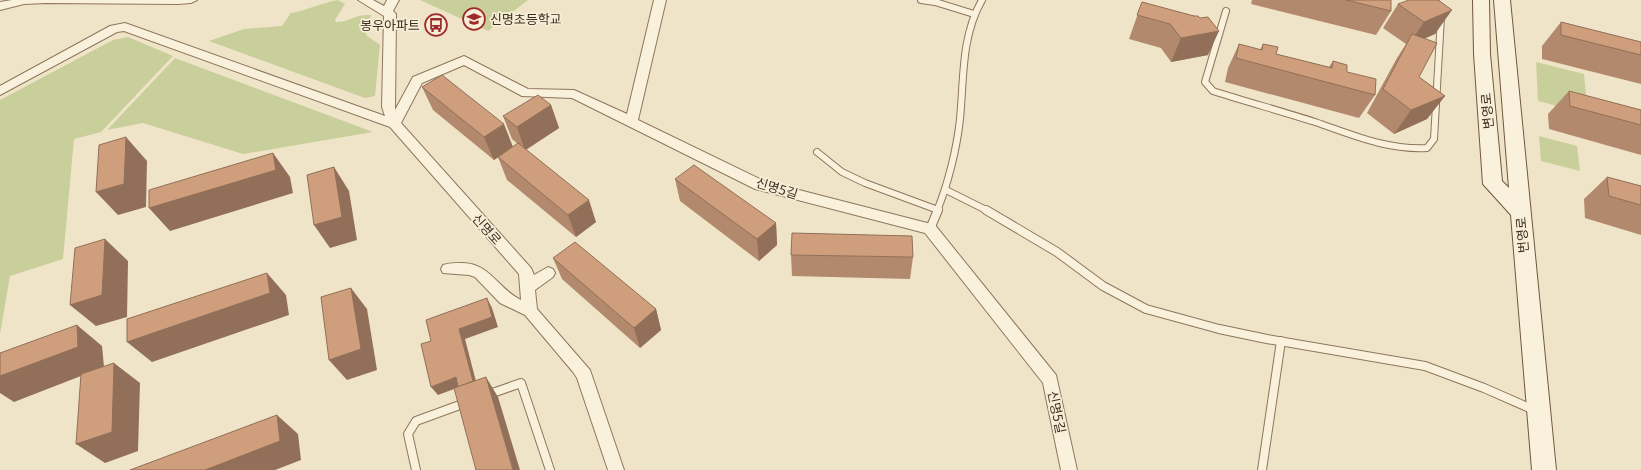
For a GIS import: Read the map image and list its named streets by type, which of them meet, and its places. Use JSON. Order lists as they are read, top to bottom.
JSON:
{
  "streets": {
    "main road": ["변영로", "번영로"],
    "street": ["신명5길", "신명로"]
  },
  "crossings": [
    ["변영로", "번영로"],
    ["신명5길", "신명로"]
  ],
  "places": {
    "school or university": ["신명초등학교"],
    "bus stop": ["봉우아파트"]
  }
}
